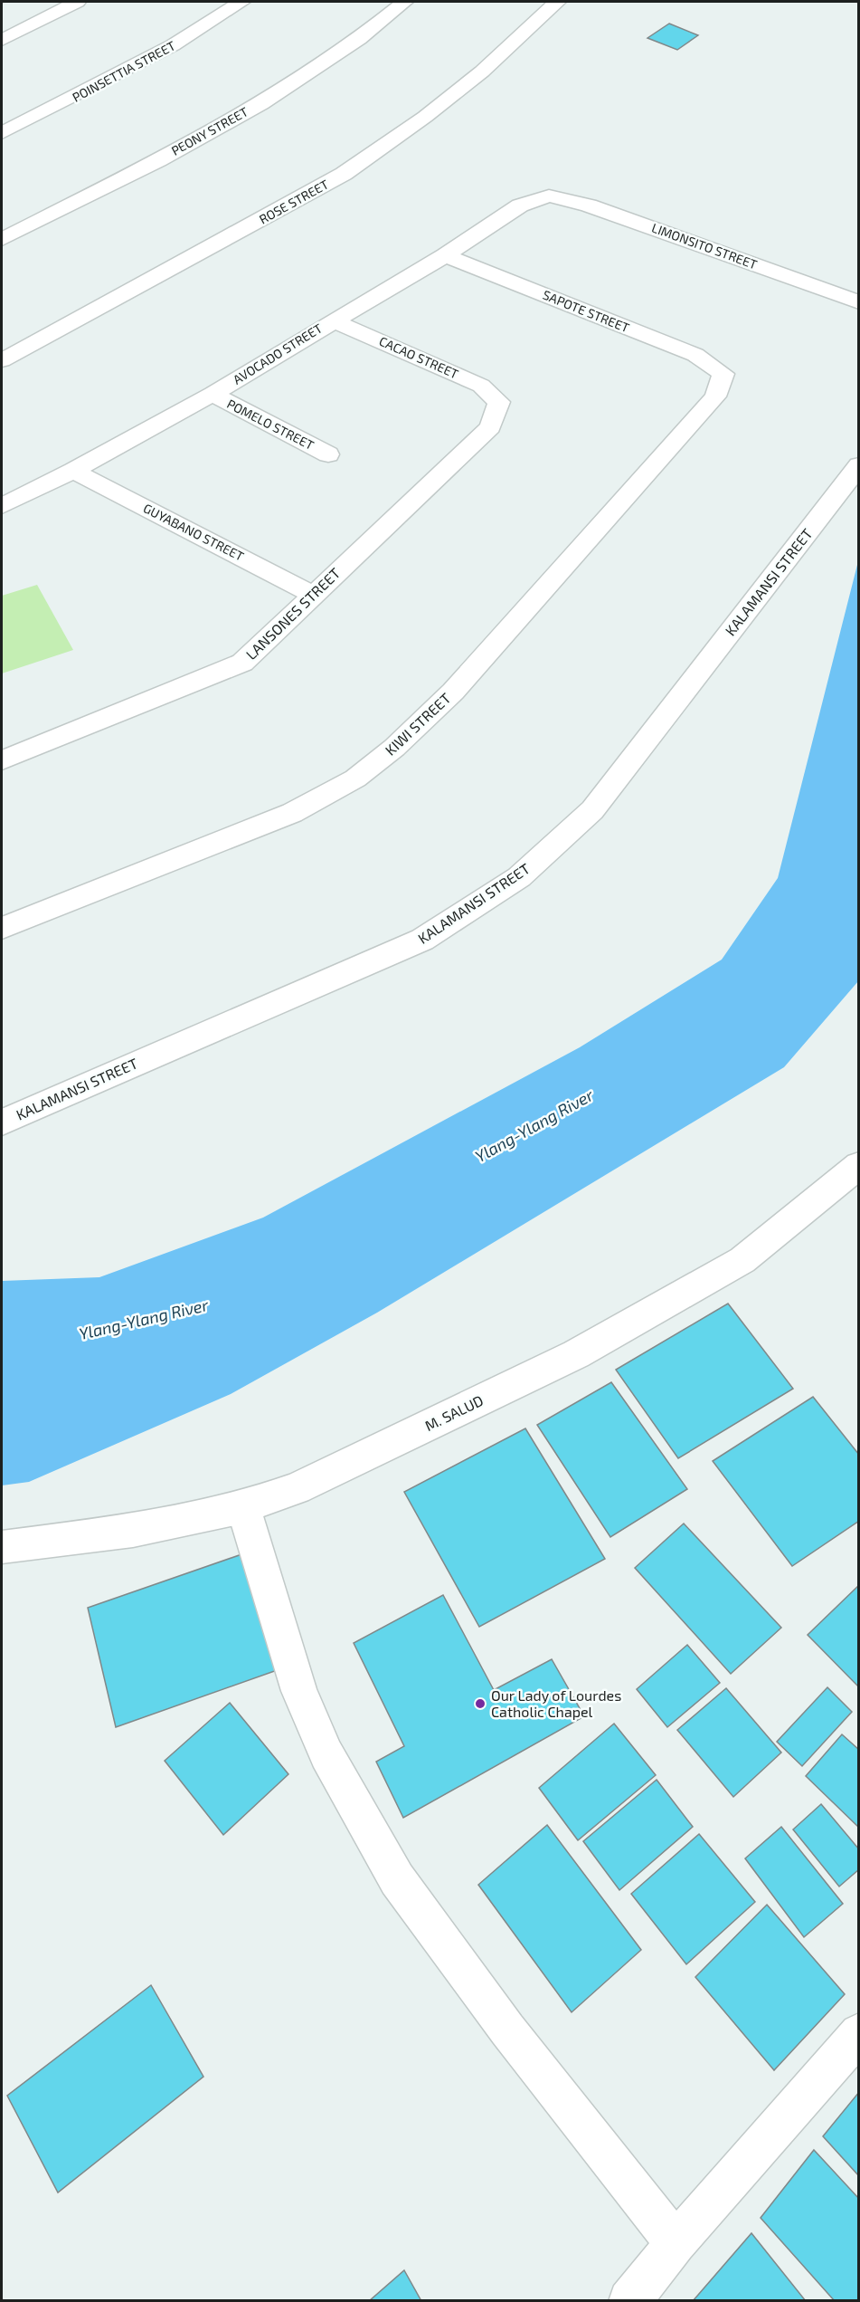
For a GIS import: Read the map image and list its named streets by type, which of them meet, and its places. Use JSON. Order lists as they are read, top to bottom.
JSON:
{
  "streets": {
    "street": [
      "POINSETTIA STREET",
      "PEONY STREET",
      "ROSE STREET",
      "LIMONSITO STREET",
      "SAPOTE STREET",
      "AVOCADO STREET",
      "CACAO STREET",
      "POMELO STREET",
      "GUYABANO STREET",
      "KALAMANSI STREET",
      "LANSONES STREET",
      "KIWI STREET",
      "M. SALUD"
    ]
  },
  "crossings": [
    ["LIMONSITO STREET", "AVOCADO STREET"],
    ["SAPOTE STREET", "AVOCADO STREET"],
    ["SAPOTE STREET", "KIWI STREET"],
    ["AVOCADO STREET", "CACAO STREET"],
    ["AVOCADO STREET", "POMELO STREET"],
    ["AVOCADO STREET", "GUYABANO STREET"],
    ["CACAO STREET", "LANSONES STREET"],
    ["GUYABANO STREET", "LANSONES STREET"]
  ],
  "water": ["Ylang-Ylang River"],
  "places": ["Our Lady of Lourdes Catholic Chapel"]
}
